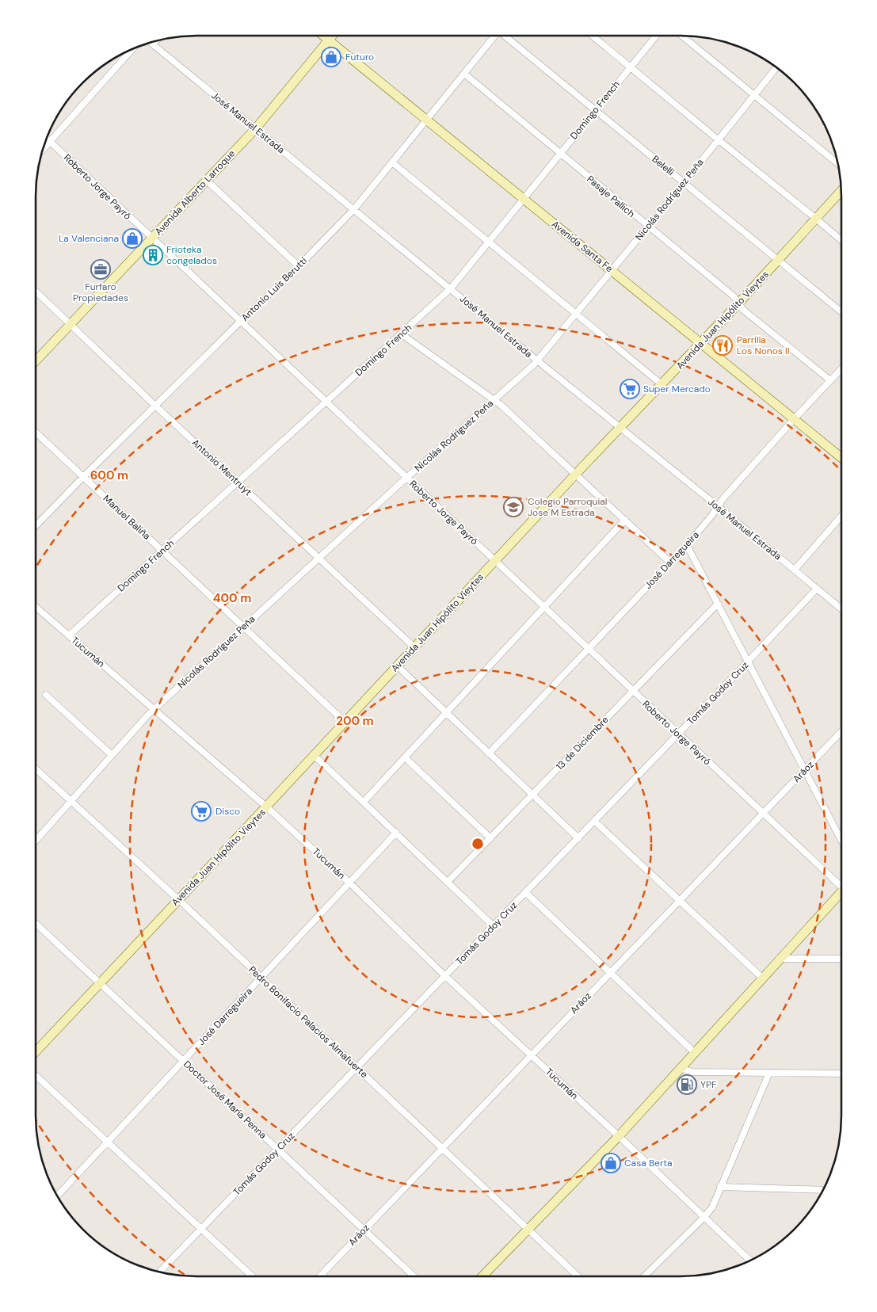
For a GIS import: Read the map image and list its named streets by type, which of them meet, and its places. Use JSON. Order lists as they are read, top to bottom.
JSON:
{
  "streets": {
    "street": [
      "Domingo French",
      "José Manuel Estrada",
      "Belelli",
      "Roberto Jorge Payró",
      "Avenida Alberto Larroque",
      "Pasaje Pallich",
      "Nicolás Rodríguez Peña",
      "Avenida Santa Fe",
      "Antonio Luis Berutti",
      "Avenida Juan Hipólito Vieytes",
      "Antonio Mentruyt",
      "Manuel Baliña",
      "José Darregueira",
      "Tucumán",
      "Tomás Godoy Cruz",
      "13 de Diciembre",
      "Aráoz",
      "Pedro Bonifacio Palacios Almafuerte",
      "Doctor José María Penna"
    ]
  },
  "crossings": [
    ["Domingo French", "José Manuel Estrada"],
    ["Domingo French", "Belelli"],
    ["Domingo French", "Roberto Jorge Payró"],
    ["Domingo French", "Pasaje Pallich"],
    ["Domingo French", "Avenida Santa Fe"],
    ["Domingo French", "Antonio Mentruyt"],
    ["Domingo French", "Manuel Baliña"],
    ["Domingo French", "Tucumán"],
    ["José Manuel Estrada", "Avenida Alberto Larroque"],
    ["José Manuel Estrada", "Nicolás Rodríguez Peña"],
    ["José Manuel Estrada", "Antonio Luis Berutti"],
    ["José Manuel Estrada", "Avenida Juan Hipólito Vieytes"],
    ["José Manuel Estrada", "José Darregueira"],
    ["José Manuel Estrada", "Tomás Godoy Cruz"],
    ["Belelli", "Nicolás Rodríguez Peña"],
    ["Belelli", "Avenida Juan Hipólito Vieytes"],
    ["Roberto Jorge Payró", "Avenida Alberto Larroque"],
    ["Roberto Jorge Payró", "Nicolás Rodríguez Peña"],
    ["Roberto Jorge Payró", "Antonio Luis Berutti"],
    ["Roberto Jorge Payró", "Avenida Juan Hipólito Vieytes"],
    ["Roberto Jorge Payró", "José Darregueira"],
    ["Roberto Jorge Payró", "Tomás Godoy Cruz"],
    ["Roberto Jorge Payró", "13 de Diciembre"],
    ["Roberto Jorge Payró", "Aráoz"],
    ["Avenida Alberto Larroque", "Avenida Santa Fe"],
    ["Avenida Alberto Larroque", "Antonio Mentruyt"],
    ["Pasaje Pallich", "Nicolás Rodríguez Peña"],
    ["Pasaje Pallich", "Antonio Luis Berutti"],
    ["Pasaje Pallich", "Avenida Juan Hipólito Vieytes"],
    ["Pasaje Pallich", "José Darregueira"],
    ["Nicolás Rodríguez Peña", "Avenida Santa Fe"],
    ["Nicolás Rodríguez Peña", "Antonio Mentruyt"],
    ["Nicolás Rodríguez Peña", "Manuel Baliña"],
    ["Nicolás Rodríguez Peña", "Tucumán"],
    ["Nicolás Rodríguez Peña", "Pedro Bonifacio Palacios Almafuerte"],
    ["Avenida Santa Fe", "Antonio Luis Berutti"],
    ["Avenida Santa Fe", "Avenida Juan Hipólito Vieytes"],
    ["Avenida Santa Fe", "José Darregueira"],
    ["Antonio Luis Berutti", "Antonio Mentruyt"],
    ["Antonio Luis Berutti", "Manuel Baliña"],
    ["Avenida Juan Hipólito Vieytes", "Antonio Mentruyt"],
    ["Avenida Juan Hipólito Vieytes", "Manuel Baliña"],
    ["Avenida Juan Hipólito Vieytes", "Tucumán"],
    ["Avenida Juan Hipólito Vieytes", "Pedro Bonifacio Palacios Almafuerte"],
    ["Avenida Juan Hipólito Vieytes", "Doctor José María Penna"],
    ["José Darregueira", "Tucumán"],
    ["José Darregueira", "Pedro Bonifacio Palacios Almafuerte"],
    ["José Darregueira", "Doctor José María Penna"],
    ["Tucumán", "Tomás Godoy Cruz"],
    ["Tucumán", "Aráoz"],
    ["Tomás Godoy Cruz", "Pedro Bonifacio Palacios Almafuerte"],
    ["Tomás Godoy Cruz", "Doctor José María Penna"],
    ["Aráoz", "Pedro Bonifacio Palacios Almafuerte"],
    ["Aráoz", "Doctor José María Penna"]
  ],
  "places": {
    "shop": ["Futuro", "La Valenciana", "Casa Berta"],
    "building": ["Frioteka congelados"],
    "office": ["Furfaro Propiedades"],
    "restaurant": ["Parrilla Los Nonos ll"],
    "supermarket": ["Super Mercado", "Disco"],
    "school or university": ["Colegio Parroquial Jose M Estrada"],
    "fuel station": ["YPF"]
  },
  "rings": ["600 m", "400 m", "200 m"]
}
